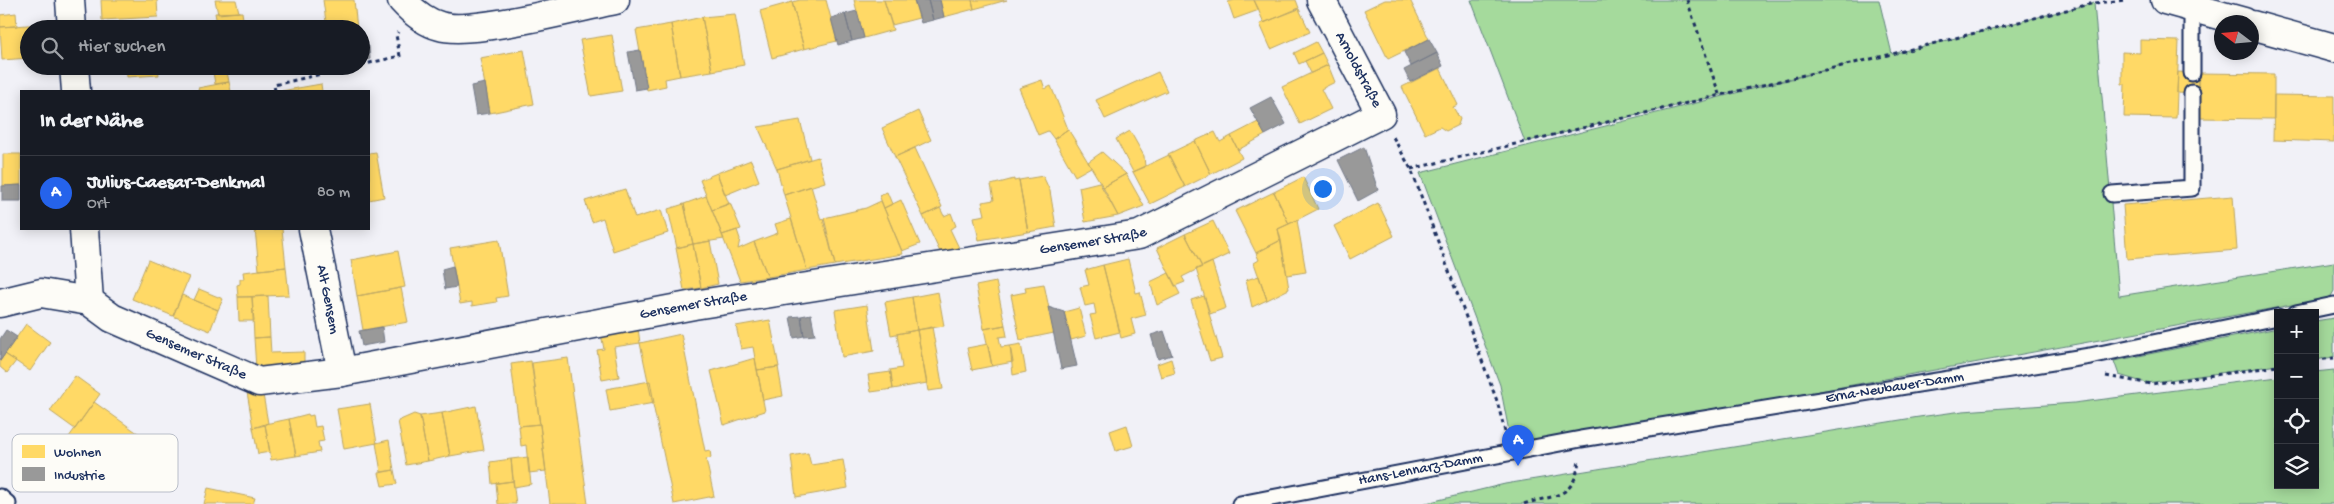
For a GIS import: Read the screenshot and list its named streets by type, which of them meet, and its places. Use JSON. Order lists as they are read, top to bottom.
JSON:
{
  "streets": {
    "street": ["Arnoldstraße", "Gensemer Straße", "Alt Gensem"],
    "lane": ["Erna-Neubauer-Damm", "Hans-Lennarz-Damm"]
  },
  "crossings": [
    ["Arnoldstraße", "Gensemer Straße"],
    ["Gensemer Straße", "Alt Gensem"],
    ["Erna-Neubauer-Damm", "Hans-Lennarz-Damm"]
  ],
  "legend": ["Wohnen", "Industrie"],
  "north": "left",
  "page": {
    "search": "Hier suchen",
    "heading": "In der Nähe",
    "list": [
      {
        "mark": "A",
        "name": "Julius-Caesar-Denkmal",
        "note": "Ort",
        "value": "80 m"
      }
    ],
    "map_buttons": ["+", "−"],
    "pins": "A"
  }
}
